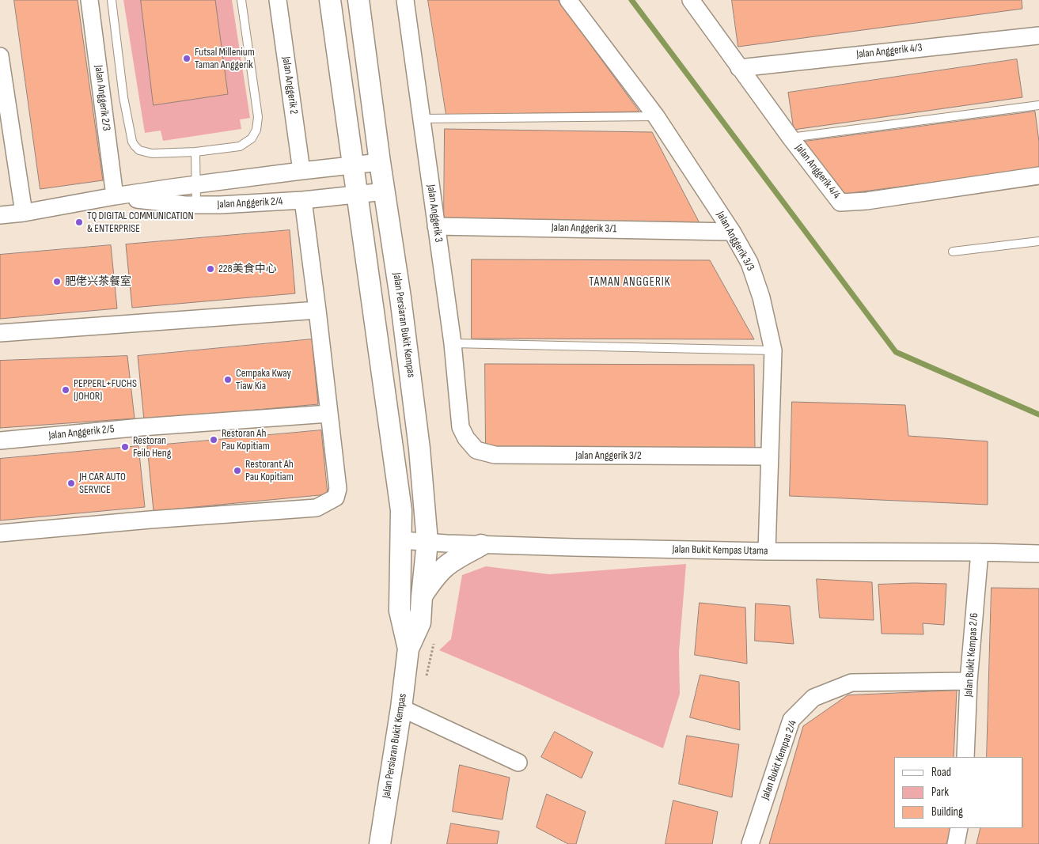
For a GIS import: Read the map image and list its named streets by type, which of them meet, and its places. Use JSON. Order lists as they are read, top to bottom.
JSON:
{
  "streets": {
    "street": [
      "Jalan Anggerik 4/3",
      "Jalan Anggerik 2",
      "Jalan Anggerik 2/3",
      "Jalan Anggerik 4/4",
      "Jalan Anggerik 2/4",
      "Jalan Anggerik 3",
      "Jalan Anggerik 3/1",
      "Jalan Anggerik 3/3",
      "Jalan Persiaran Bukit Kempas",
      "Jalan Anggerik 2/5",
      "Jalan Anggerik 3/2",
      "Jalan Bukit Kempas Utama",
      "Jalan Bukit Kempas 2/6",
      "Jalan Bukit Kempas 2/4"
    ]
  },
  "crossings": [
    ["Jalan Anggerik 4/3", "Jalan Anggerik 4/4"],
    ["Jalan Anggerik 2", "Jalan Anggerik 2/4"],
    ["Jalan Anggerik 2/3", "Jalan Anggerik 2/4"],
    ["Jalan Anggerik 2/4", "Jalan Persiaran Bukit Kempas"],
    ["Jalan Anggerik 3", "Jalan Anggerik 3/1"],
    ["Jalan Anggerik 3", "Jalan Anggerik 3/2"],
    ["Jalan Anggerik 3/1", "Jalan Anggerik 3/3"],
    ["Jalan Anggerik 3/3", "Jalan Anggerik 3/2"],
    ["Jalan Anggerik 3/3", "Jalan Bukit Kempas Utama"],
    ["Jalan Persiaran Bukit Kempas", "Jalan Bukit Kempas Utama"],
    ["Jalan Bukit Kempas Utama", "Jalan Bukit Kempas 2/6"],
    ["Jalan Bukit Kempas 2/6", "Jalan Bukit Kempas 2/4"]
  ],
  "districts": ["TAMAN ANGGERIK"],
  "places": [
    "Futsal Millenium Taman Anggerik",
    "TQ DIGITAL COMMUNICATION & ENTERPRISE",
    "228美食中心",
    "肥佬兴茶餐室",
    "Cempaka Kway Tiaw Kia",
    "PEPPERL+FUCHS (JOHOR)",
    "Restoran Ah Pau Kopitiam",
    "Restoran Feilo Heng",
    "Restorant Ah Pau Kopitiam",
    "JH CAR AUTO SERVICE"
  ],
  "legend": ["Road", "Park", "Building"]
}
